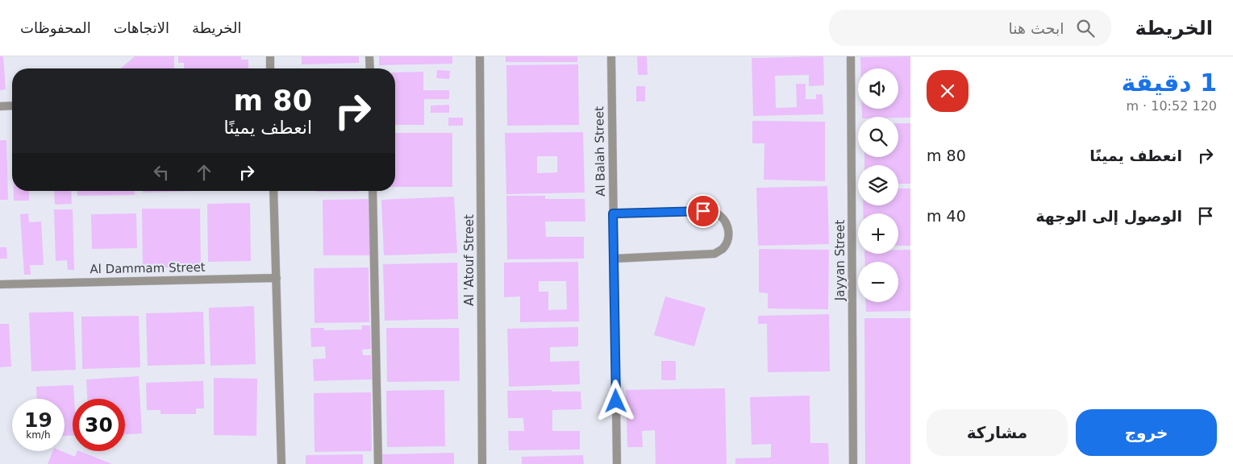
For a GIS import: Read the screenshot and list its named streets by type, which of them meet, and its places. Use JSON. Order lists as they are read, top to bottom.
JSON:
{
  "streets": {
    "street": [
      "Al Balah Street",
      "Al 'Atouf Street",
      "Jayyan Street",
      "Al Dammam Street"
    ]
  },
  "page": {
    "header": "الخريطة",
    "search": "ابحث هنا",
    "nav": ["الخريطة", "الاتجاهات", "المحفوظات"],
    "heading": ["1 دقيقة", "120 m · 10:52"],
    "map_buttons": ["+", "−"],
    "turn": ["80 m", "انعطف يمينًا"],
    "list": [
      {
        "name": "انعطف يمينًا",
        "value": "80 m"
      },
      {
        "name": "الوصول إلى الوجهة",
        "value": "40 m"
      }
    ],
    "speed": "19 km/h",
    "limit": "30",
    "buttons": ["خروج", "مشاركة"]
  }
}
